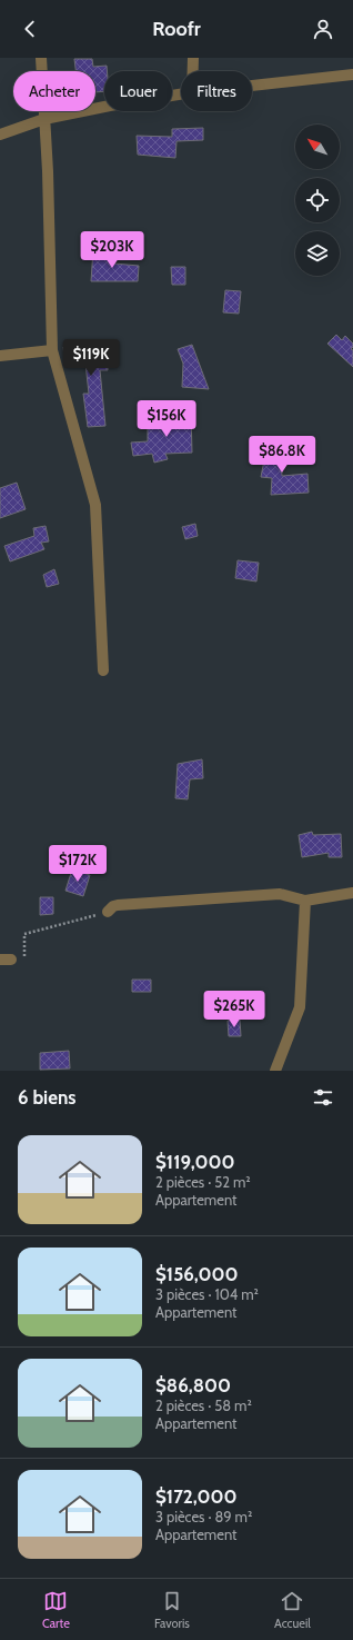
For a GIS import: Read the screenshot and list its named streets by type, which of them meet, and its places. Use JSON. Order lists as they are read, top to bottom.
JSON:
{
  "north": "top left",
  "page": {
    "header": "Roofr",
    "chip": ["Acheter", "Louer", "Filtres"],
    "price": [
      "$203K",
      "$119K",
      "$156K",
      "$86.8K",
      "$172K",
      "$265K"
    ],
    "heading": "6 biens",
    "list": [
      {
        "name": "$119,000",
        "note": "2 pièces · 52 m² · Appartement"
      },
      {
        "name": "$156,000",
        "note": "3 pièces · 104 m² · Appartement"
      },
      {
        "name": "$86,800",
        "note": "2 pièces · 58 m² · Appartement"
      },
      {
        "name": "$172,000",
        "note": "3 pièces · 89 m² · Appartement"
      }
    ],
    "tabs": ["Carte", "Favoris", "Accueil"]
  }
}
